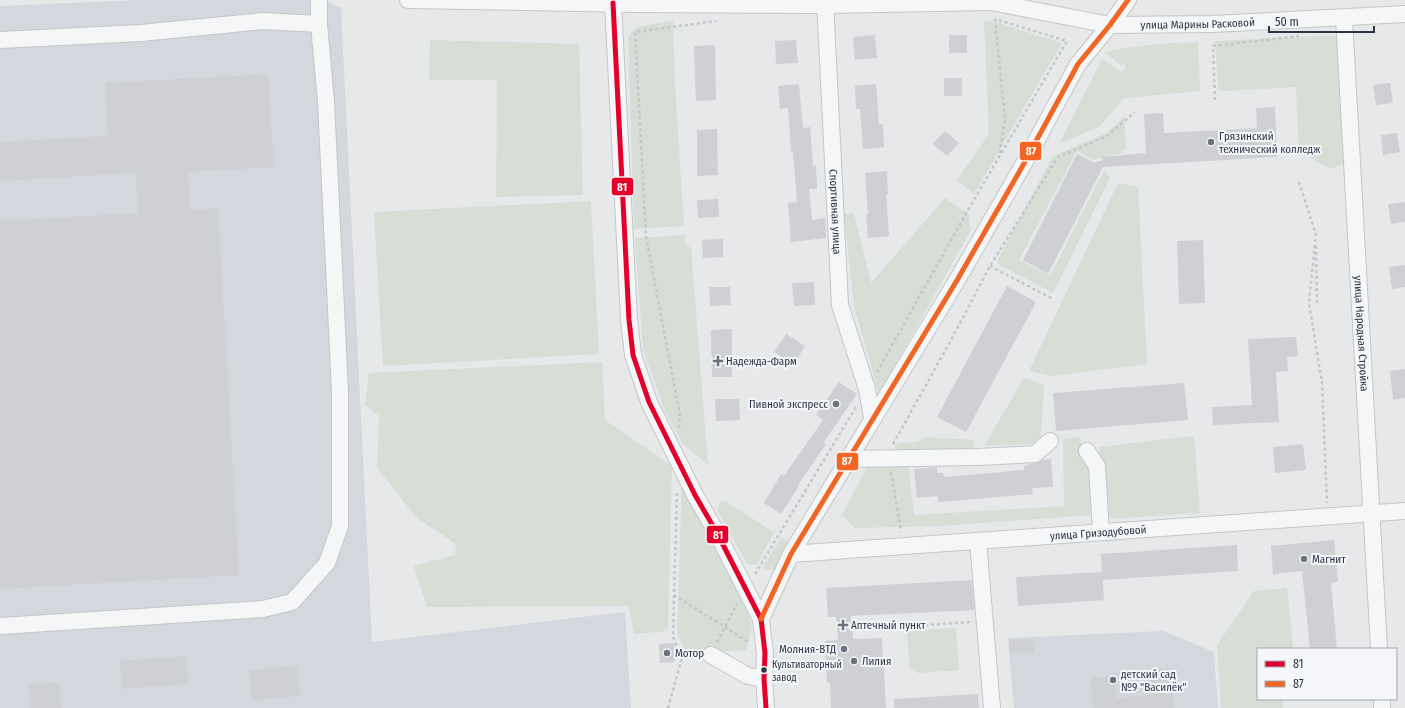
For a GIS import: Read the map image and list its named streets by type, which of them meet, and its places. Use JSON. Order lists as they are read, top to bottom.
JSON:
{
  "streets": {
    "street": [
      "улица Марины Расковой",
      "Спортивная улица",
      "улица Народная Стройка",
      "улица Гризодубовой"
    ]
  },
  "crossings": [
    ["улица Марины Расковой", "Спортивная улица"],
    ["улица Марины Расковой", "улица Народная Стройка"],
    ["улица Народная Стройка", "улица Гризодубовой"]
  ],
  "places": {
    "other": [
      "Грязинский технический колледж",
      "Пивной экспресс",
      "Магнит",
      "Молния-ВТД",
      "Мотор",
      "Лилия",
      "Культиваторный завод",
      "детский сад №9 \"Василёк\""
    ],
    "health": ["Надежда-Фарм", "Аптечный пункт"]
  },
  "lines": ["transit line 87", "transit line 81"],
  "legend": ["81", "87"],
  "scale_bar": "50 m"
}
